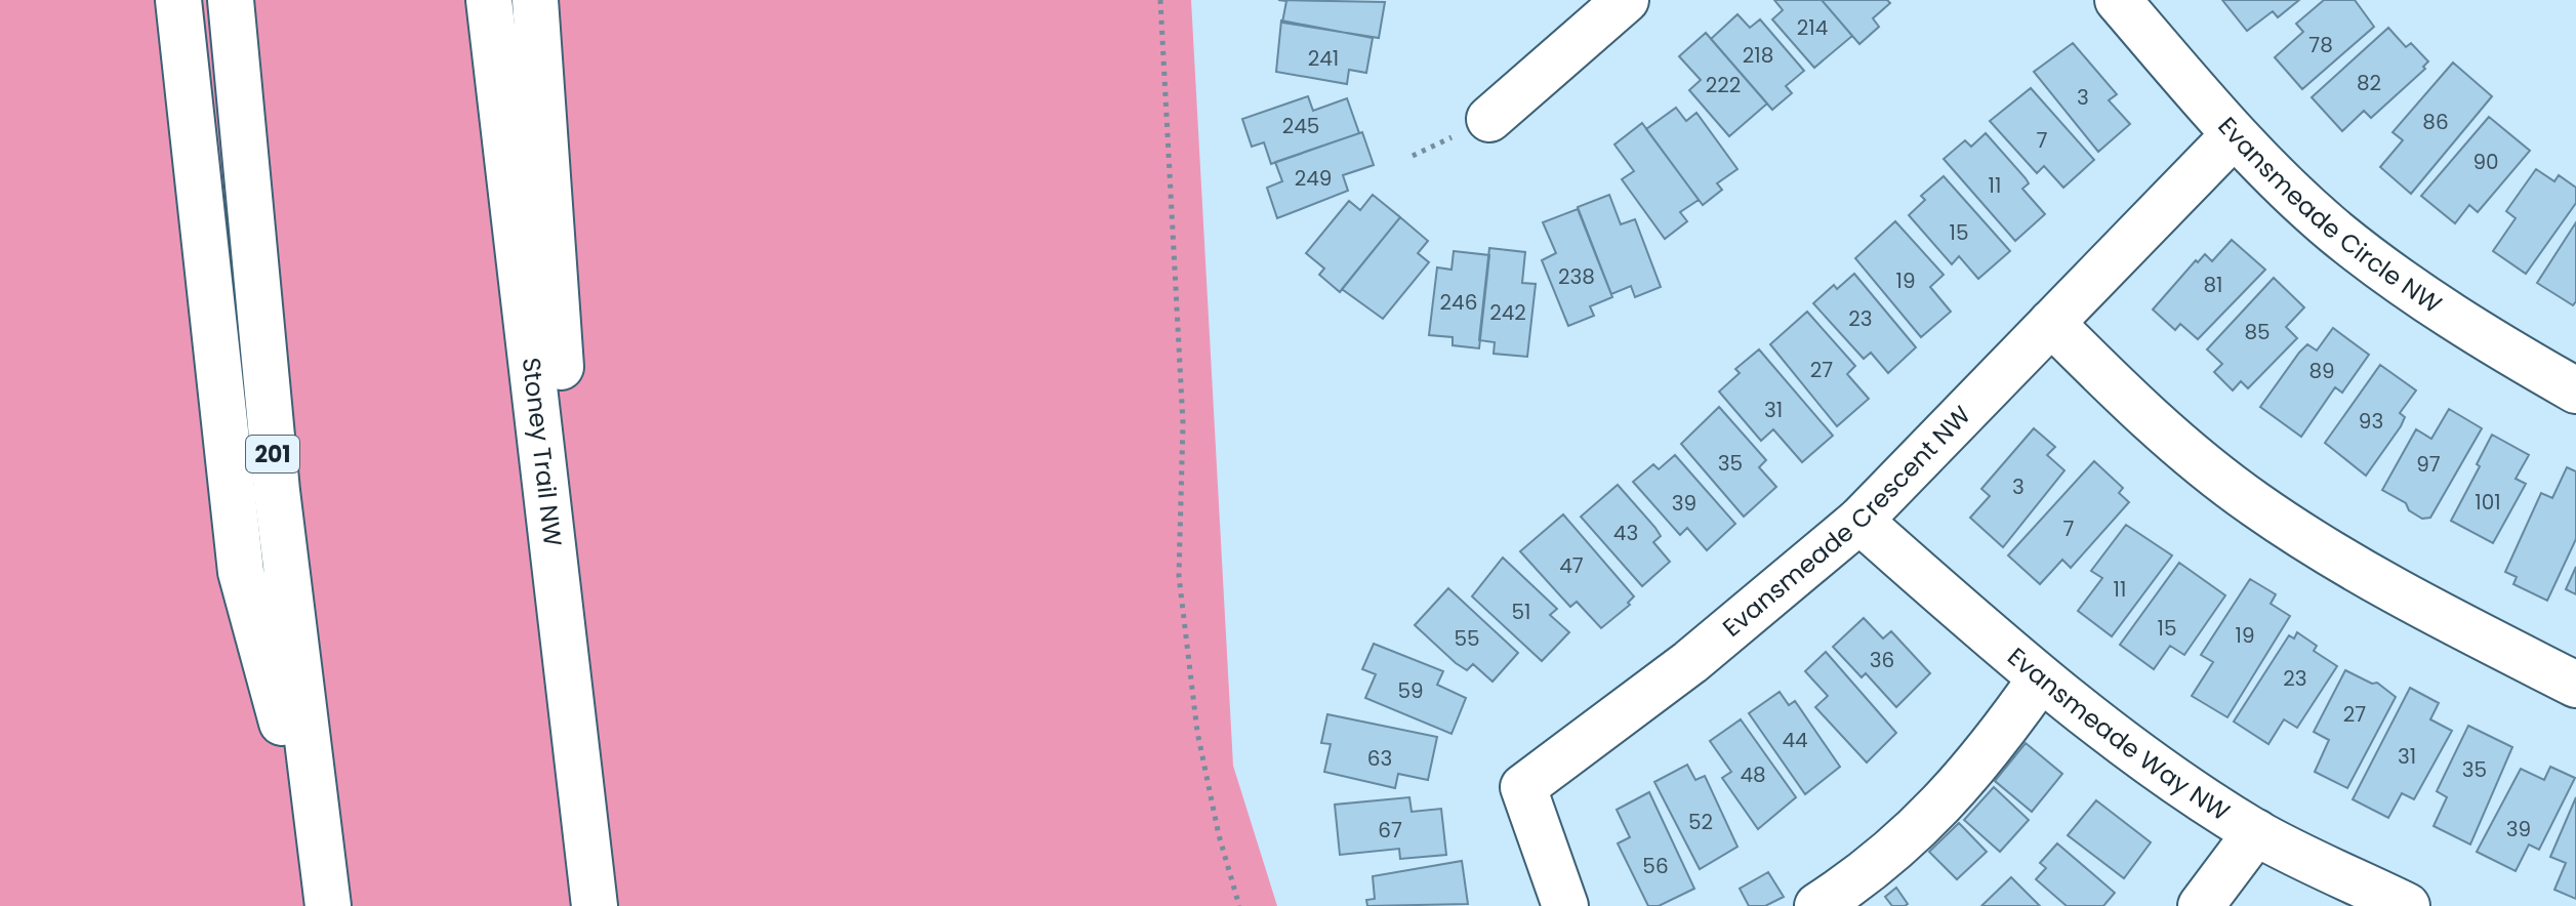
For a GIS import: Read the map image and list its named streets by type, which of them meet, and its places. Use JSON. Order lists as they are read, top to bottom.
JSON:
{
  "streets": {
    "main road": [
      "Evansmeade Circle NW",
      "Stoney Trail NW",
      "201",
      "Evansmeade Crescent NW",
      "Evansmeade Way NW"
    ]
  },
  "crossings": [
    ["Evansmeade Circle NW", "Evansmeade Crescent NW"],
    ["Evansmeade Crescent NW", "Evansmeade Way NW"]
  ],
  "house_numbers": [
    "214",
    "78",
    "218",
    "241",
    "82",
    "222",
    "3",
    "86",
    "245",
    "7",
    "90",
    "249",
    "11",
    "15",
    "238",
    "19",
    "81",
    "246",
    "242",
    "23",
    "85",
    "27",
    "89",
    "31",
    "93",
    "35",
    "97",
    "3",
    "101",
    "39",
    "7",
    "43",
    "47",
    "11",
    "51",
    "15",
    "19",
    "55",
    "36",
    "23",
    "59",
    "27",
    "44",
    "31",
    "63",
    "35",
    "48",
    "52",
    "39",
    "67",
    "56"
  ]
}
